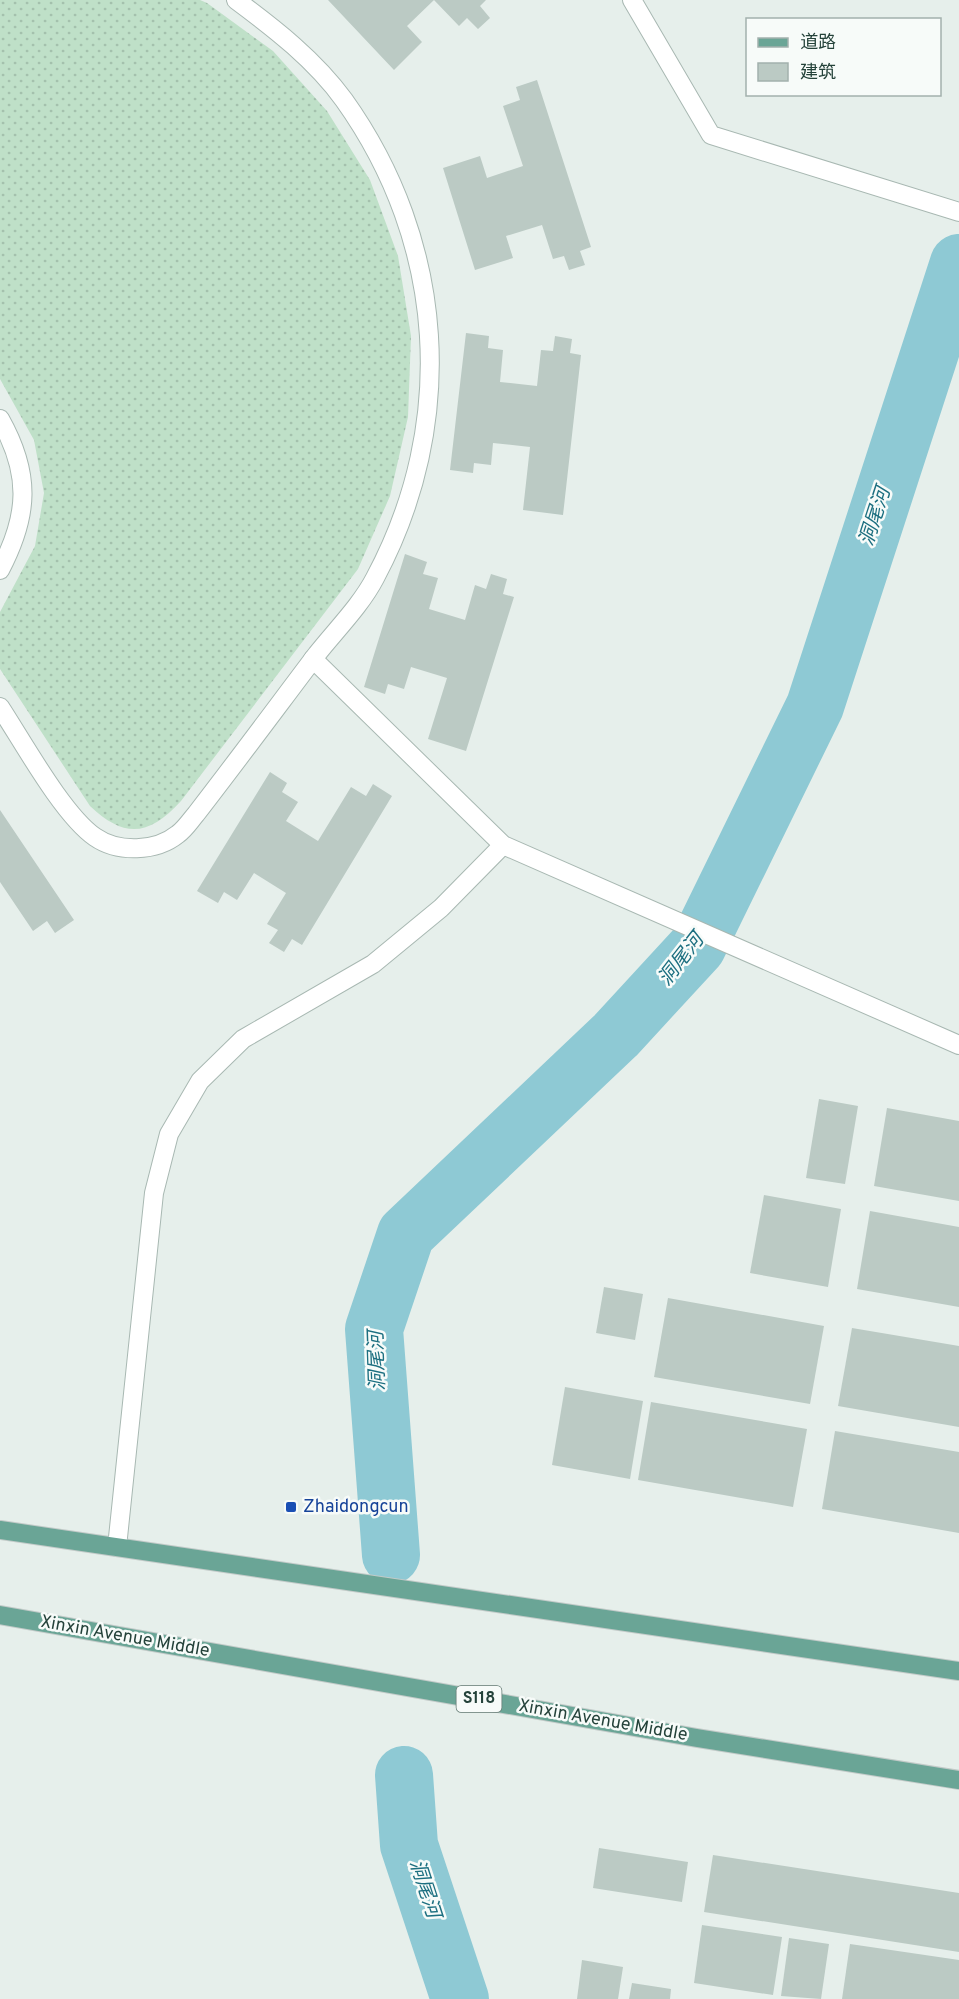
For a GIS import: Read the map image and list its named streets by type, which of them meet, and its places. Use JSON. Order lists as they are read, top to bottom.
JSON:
{
  "streets": {
    "main road": ["Xinxin Avenue Middle", "S118"]
  },
  "water": ["洞尾河"],
  "places": {
    "transit": ["Zhaidongcun"]
  },
  "legend": ["道路", "建筑"]
}
